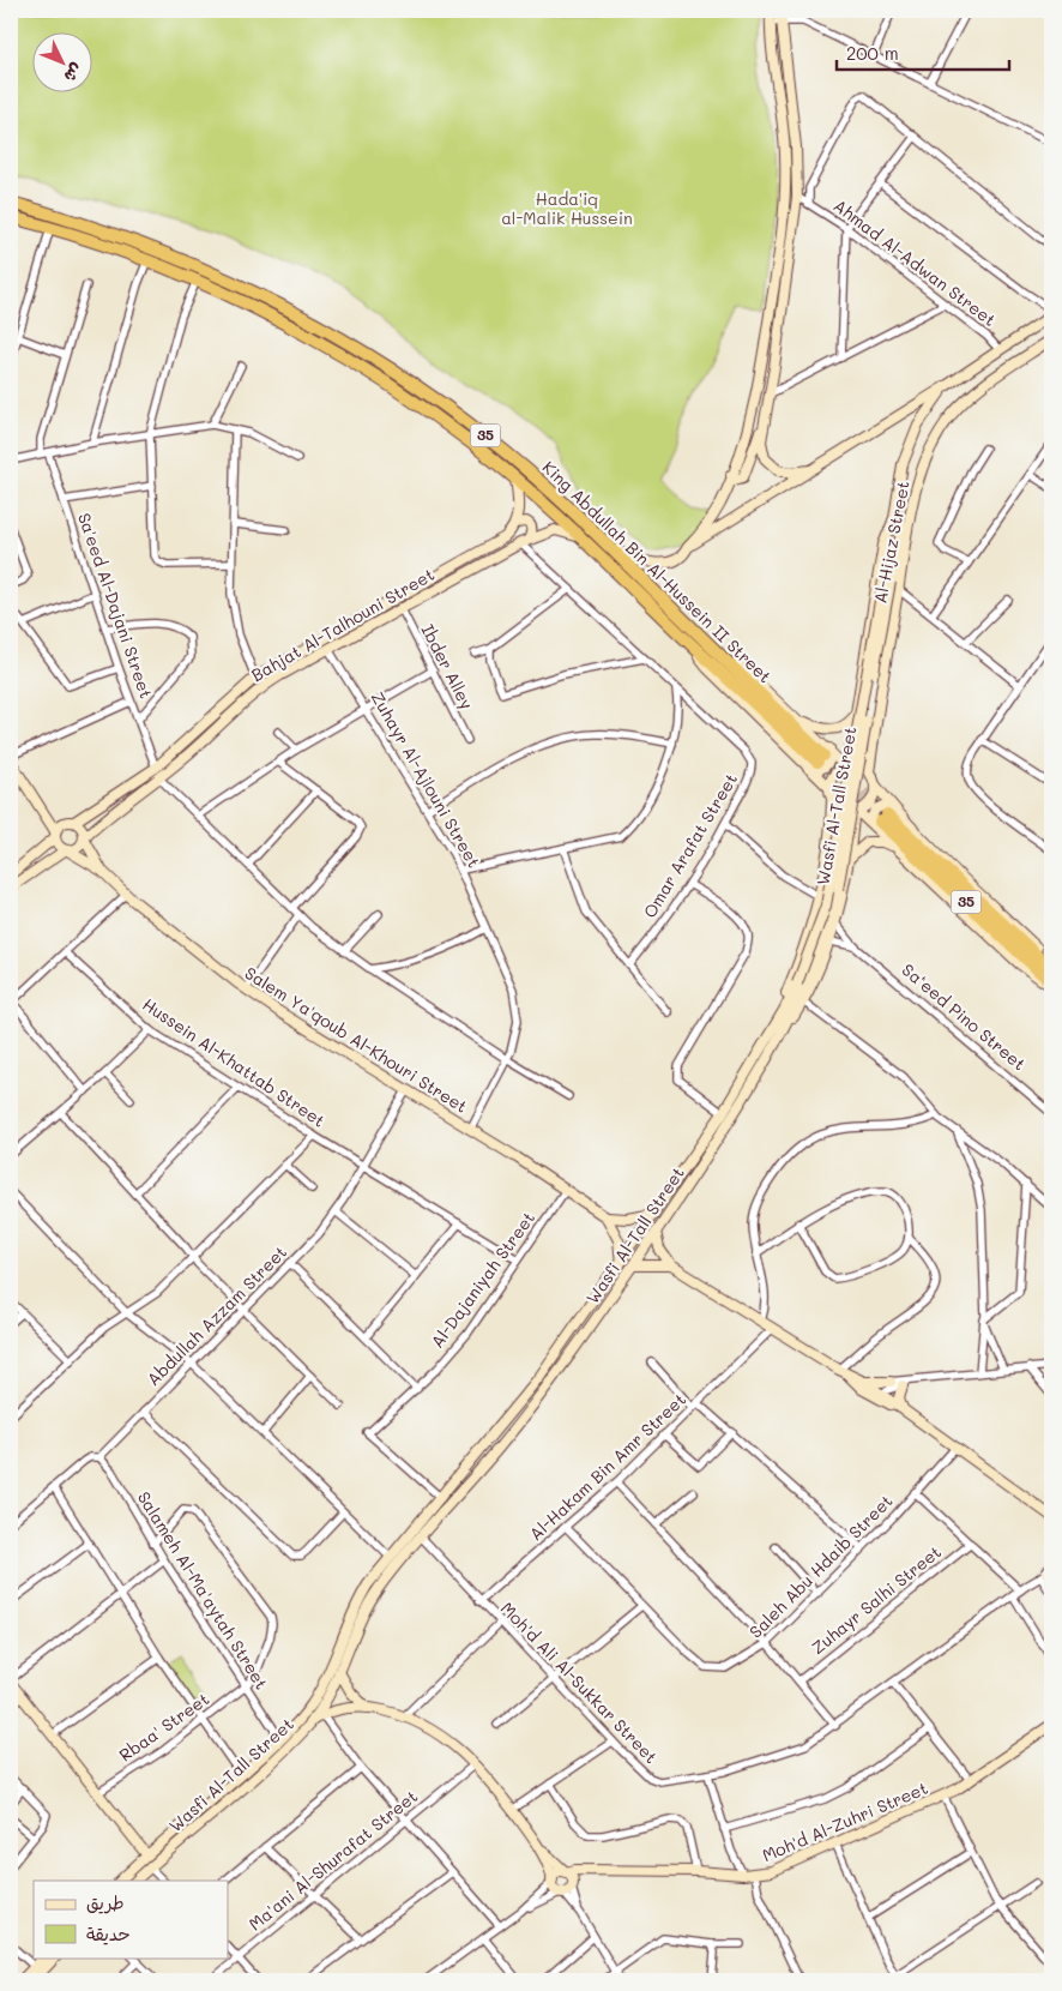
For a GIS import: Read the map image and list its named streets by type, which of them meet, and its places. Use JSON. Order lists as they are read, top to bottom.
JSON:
{
  "streets": {
    "highway": ["35", "King Abdullah Bin Al-Hussein II Street"],
    "street": [
      "Ahmad Al-Adwan Street",
      "Al-Hijaz Street",
      "Sa'eed Al-Dajani Street",
      "Bahjat Al-Talhouni Street",
      "Ibder Alley",
      "Zuhayr Al-Ajlouni Street",
      "Wasfi Al-Tall Street",
      "Omar Arafat Street",
      "Sa‘eed Pino Street",
      "Salem Ya'qoub Al-Khouri Street",
      "Hussein Al-Khattab Street",
      "Al-Dajaniyah Street",
      "Abdullah Azzam Street",
      "Al-Hakam Bin Amr Street",
      "Saleh Abu Hdaib Street",
      "Salameh Al-Ma'aytah Street",
      "Zuhayr Salhi Street",
      "Moh'd Ali Al-Sukkar Street",
      "Rbaa' Street",
      "Moh'd Al-Zuhri Street",
      "Ma'ani Al-Shurafat Street"
    ]
  },
  "crossings": [
    ["Ahmad Al-Adwan Street", "Al-Hijaz Street"],
    ["Al-Hijaz Street", "King Abdullah Bin Al-Hussein II Street"],
    ["Al-Hijaz Street", "Wasfi Al-Tall Street"],
    ["King Abdullah Bin Al-Hussein II Street", "Bahjat Al-Talhouni Street"],
    ["Sa'eed Al-Dajani Street", "Bahjat Al-Talhouni Street"],
    ["Bahjat Al-Talhouni Street", "Ibder Alley"],
    ["Bahjat Al-Talhouni Street", "Zuhayr Al-Ajlouni Street"],
    ["Bahjat Al-Talhouni Street", "Salem Ya'qoub Al-Khouri Street"],
    ["Zuhayr Al-Ajlouni Street", "Salem Ya'qoub Al-Khouri Street"],
    ["Wasfi Al-Tall Street", "Al-Dajaniyah Street"],
    ["Wasfi Al-Tall Street", "Salameh Al-Ma'aytah Street"],
    ["Wasfi Al-Tall Street", "Moh'd Ali Al-Sukkar Street"],
    ["Salem Ya'qoub Al-Khouri Street", "Al-Dajaniyah Street"],
    ["Salem Ya'qoub Al-Khouri Street", "Abdullah Azzam Street"],
    ["Hussein Al-Khattab Street", "Al-Dajaniyah Street"],
    ["Hussein Al-Khattab Street", "Abdullah Azzam Street"],
    ["Abdullah Azzam Street", "Salameh Al-Ma'aytah Street"],
    ["Al-Hakam Bin Amr Street", "Saleh Abu Hdaib Street"],
    ["Al-Hakam Bin Amr Street", "Moh'd Ali Al-Sukkar Street"],
    ["Salameh Al-Ma'aytah Street", "Rbaa' Street"]
  ],
  "parks": ["Hada'iq al-Malik Hussein"],
  "legend": ["طريق", "حديقة"],
  "scale_bar": "200 m",
  "north": "bottom right"
}
